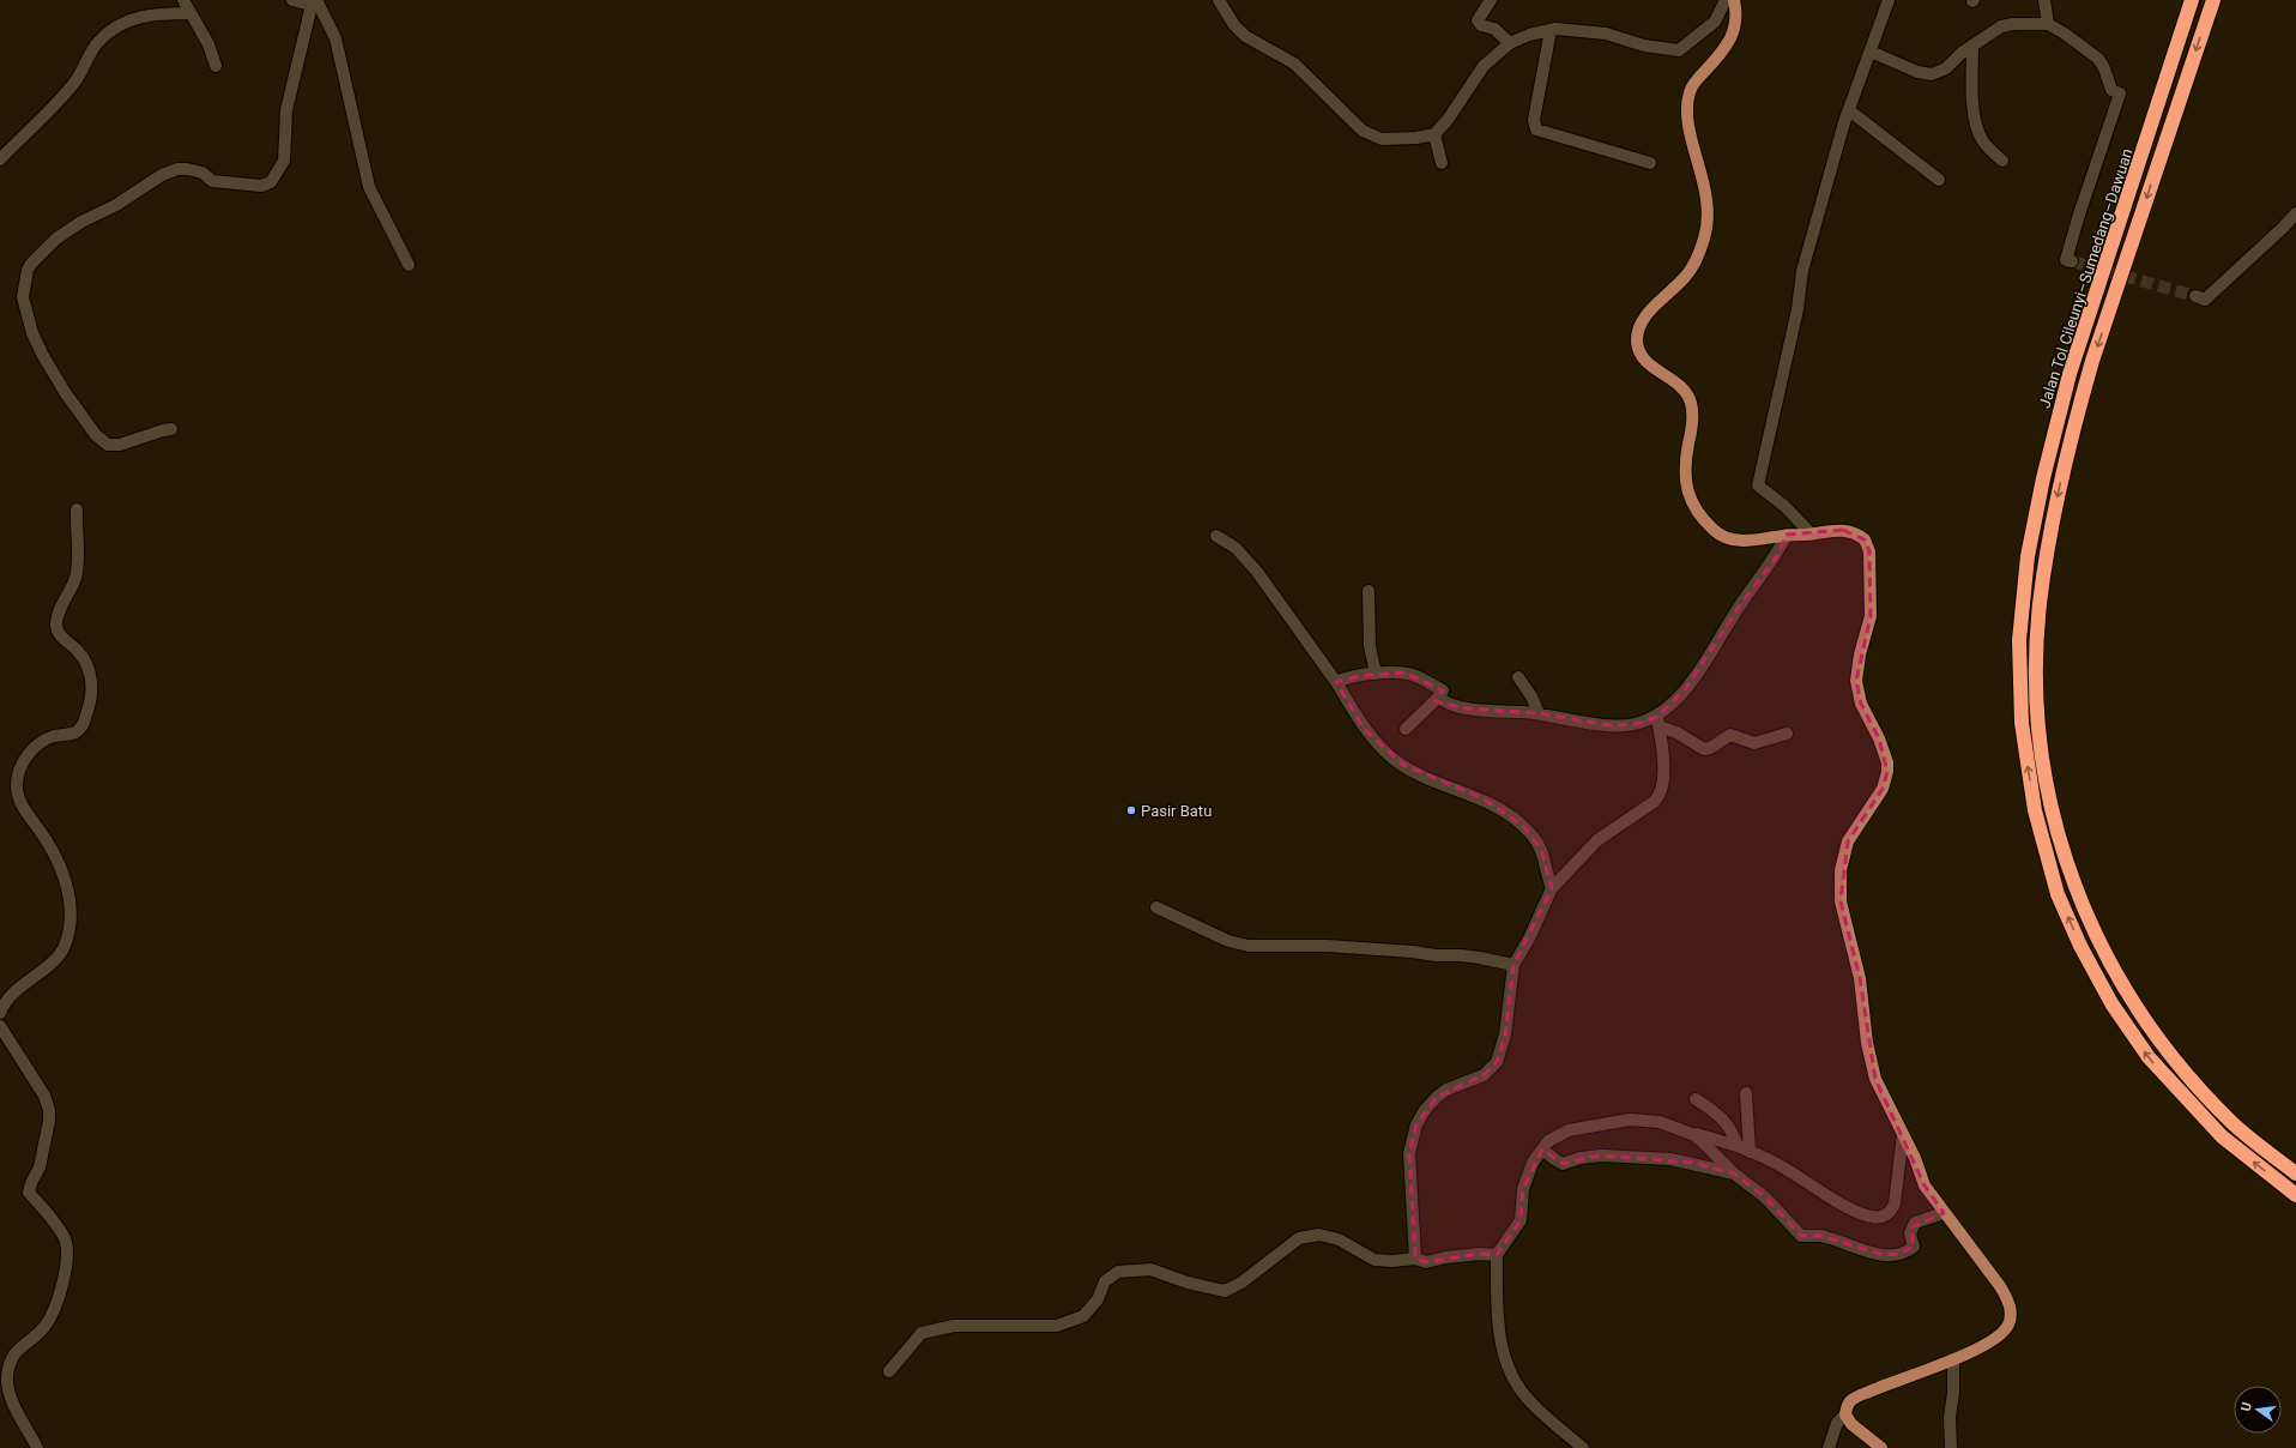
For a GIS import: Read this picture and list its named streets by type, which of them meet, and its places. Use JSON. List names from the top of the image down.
{
  "streets": {
    "highway": ["Jalan Tol Cileunyi–Sumedang–Dawuan"]
  },
  "places": ["Pasir Batu"],
  "north": "left"
}
